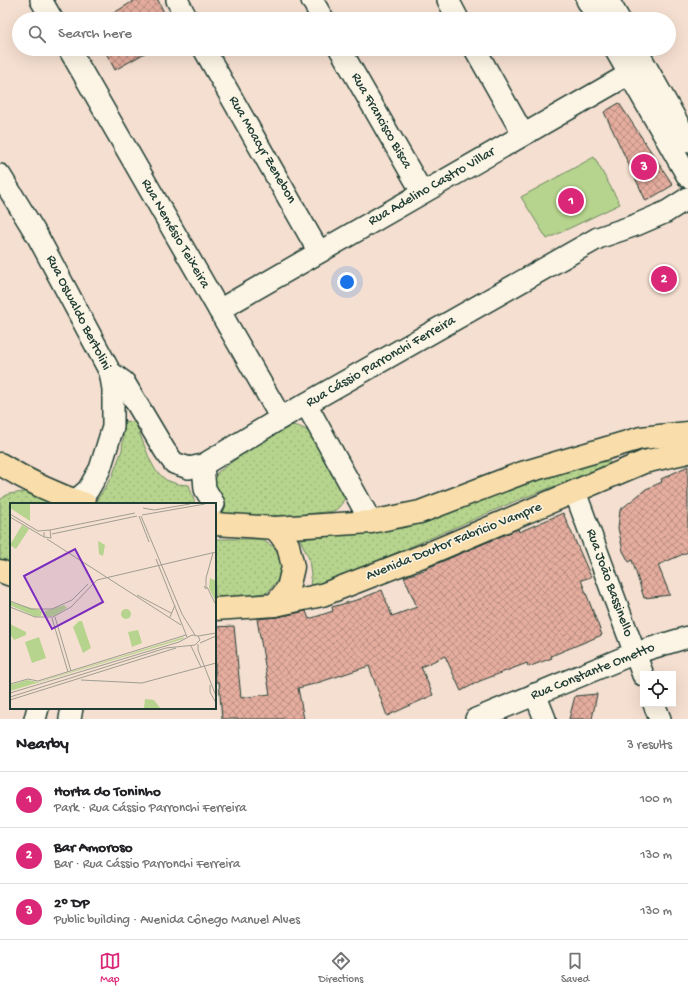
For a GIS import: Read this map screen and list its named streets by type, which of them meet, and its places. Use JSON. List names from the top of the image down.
{
  "streets": {
    "main road": ["Avenida Doutor Fabricio Vampre"],
    "street": [
      "Rua Francisco Bisca",
      "Rua Moacyr Zenebon",
      "Rua Adelino Castro Villar",
      "Rua Nemésio Teixeira",
      "Rua Oswaldo Bertolini",
      "Rua Cássio Parronchi Ferreira",
      "Rua João Bassinello",
      "Rua Constante Ometto"
    ]
  },
  "crossings": [
    ["Rua Francisco Bisca", "Rua Adelino Castro Villar"],
    ["Rua Moacyr Zenebon", "Rua Adelino Castro Villar"],
    ["Rua Adelino Castro Villar", "Rua Nemésio Teixeira"],
    ["Rua Nemésio Teixeira", "Rua Cássio Parronchi Ferreira"],
    ["Rua Oswaldo Bertolini", "Rua Cássio Parronchi Ferreira"],
    ["Avenida Doutor Fabricio Vampre", "Rua João Bassinello"],
    ["Rua João Bassinello", "Rua Constante Ometto"]
  ],
  "page": {
    "search": "Search here",
    "pins": ["3", "1", "2"],
    "heading": ["Nearby", "3 results"],
    "list": [
      {
        "mark": "1",
        "name": "Horta do Toninho",
        "note": "Park · Rua Cássio Parronchi Ferreira",
        "value": "100 m"
      },
      {
        "mark": "2",
        "name": "Bar Amoroso",
        "note": "Bar · Rua Cássio Parronchi Ferreira",
        "value": "130 m"
      },
      {
        "mark": "3",
        "name": "2º DP",
        "note": "Public building · Avenida Cônego Manuel Alves",
        "value": "130 m"
      }
    ],
    "nav": ["Map", "Directions", "Saved"]
  }
}
